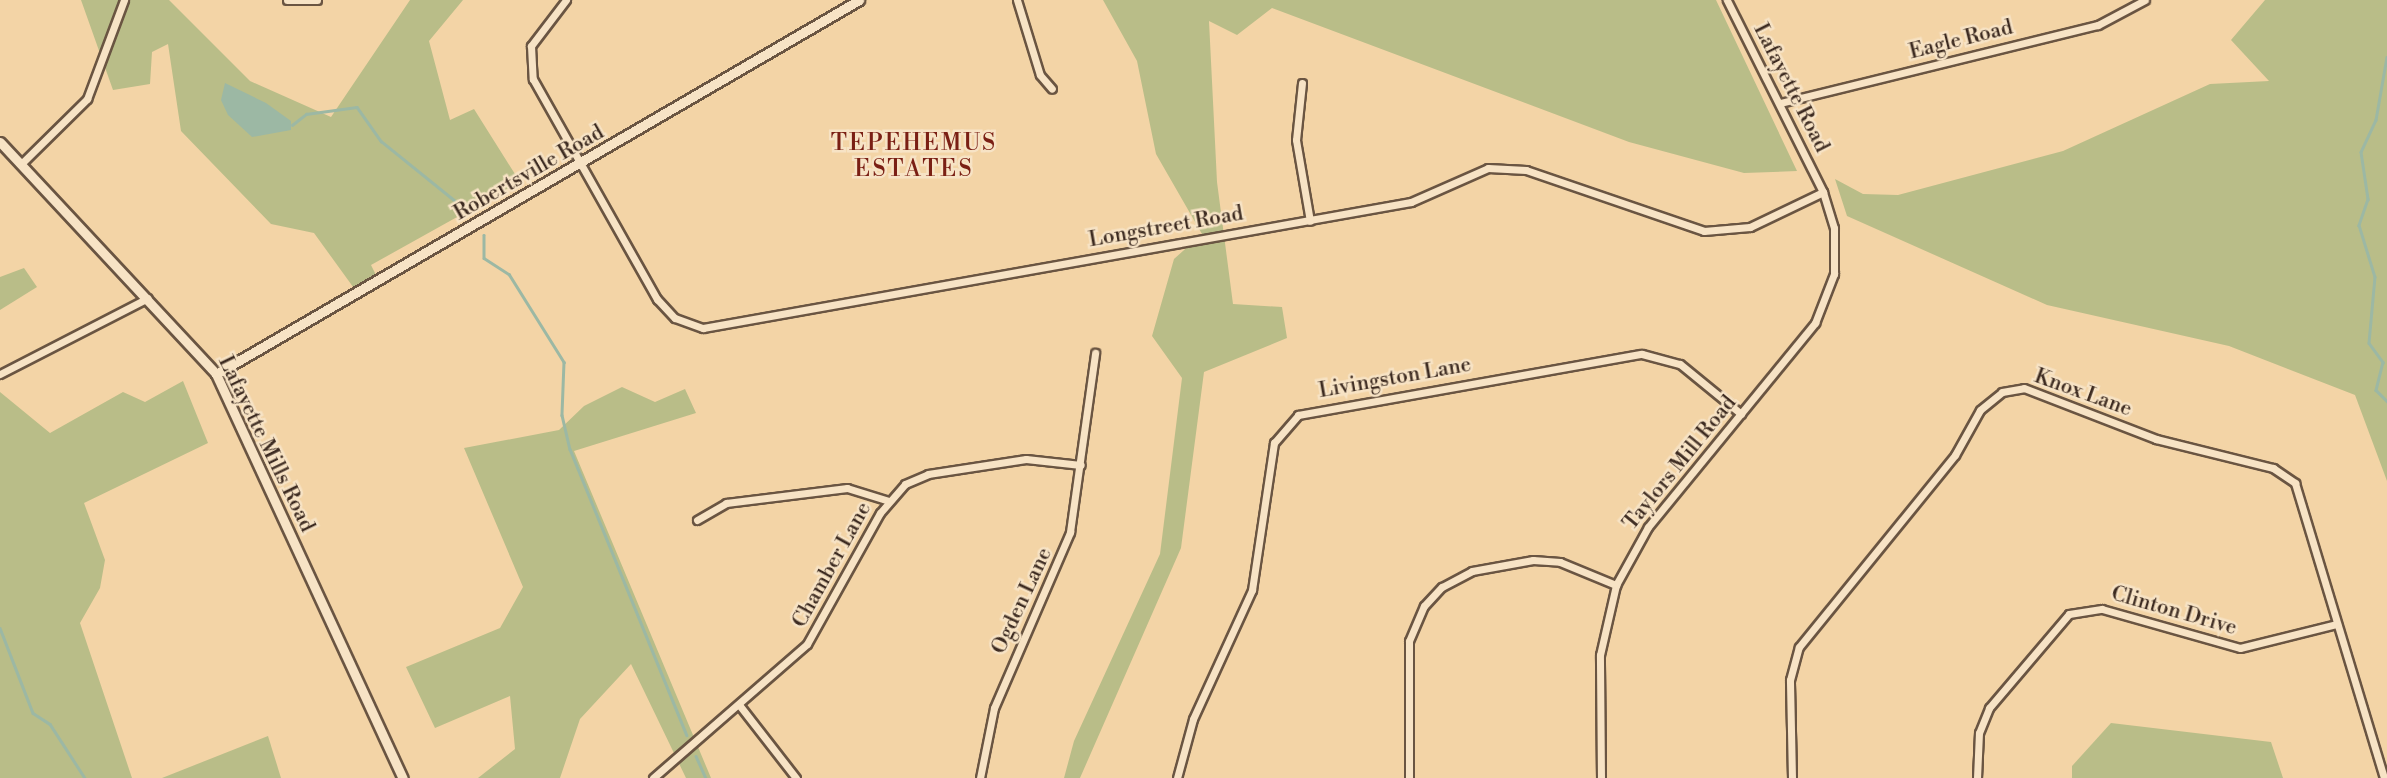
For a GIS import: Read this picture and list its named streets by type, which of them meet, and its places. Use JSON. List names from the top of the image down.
{
  "streets": {
    "street": [
      "Eagle Road",
      "Lafayette Road",
      "Robertsville Road",
      "Longstreet Road",
      "Livingston Lane",
      "Knox Lane",
      "Lafayette Mills Road",
      "Taylors Mill Road",
      "Chamber Lane",
      "Ogden Lane",
      "Clinton Drive"
    ]
  },
  "crossings": [
    ["Eagle Road", "Lafayette Road"],
    ["Lafayette Road", "Longstreet Road"],
    ["Lafayette Road", "Taylors Mill Road"],
    ["Robertsville Road", "Longstreet Road"],
    ["Robertsville Road", "Lafayette Mills Road"],
    ["Longstreet Road", "Taylors Mill Road"],
    ["Livingston Lane", "Taylors Mill Road"],
    ["Knox Lane", "Clinton Drive"],
    ["Chamber Lane", "Ogden Lane"]
  ],
  "districts": ["TEPEHEMUS ESTATES"]
}
